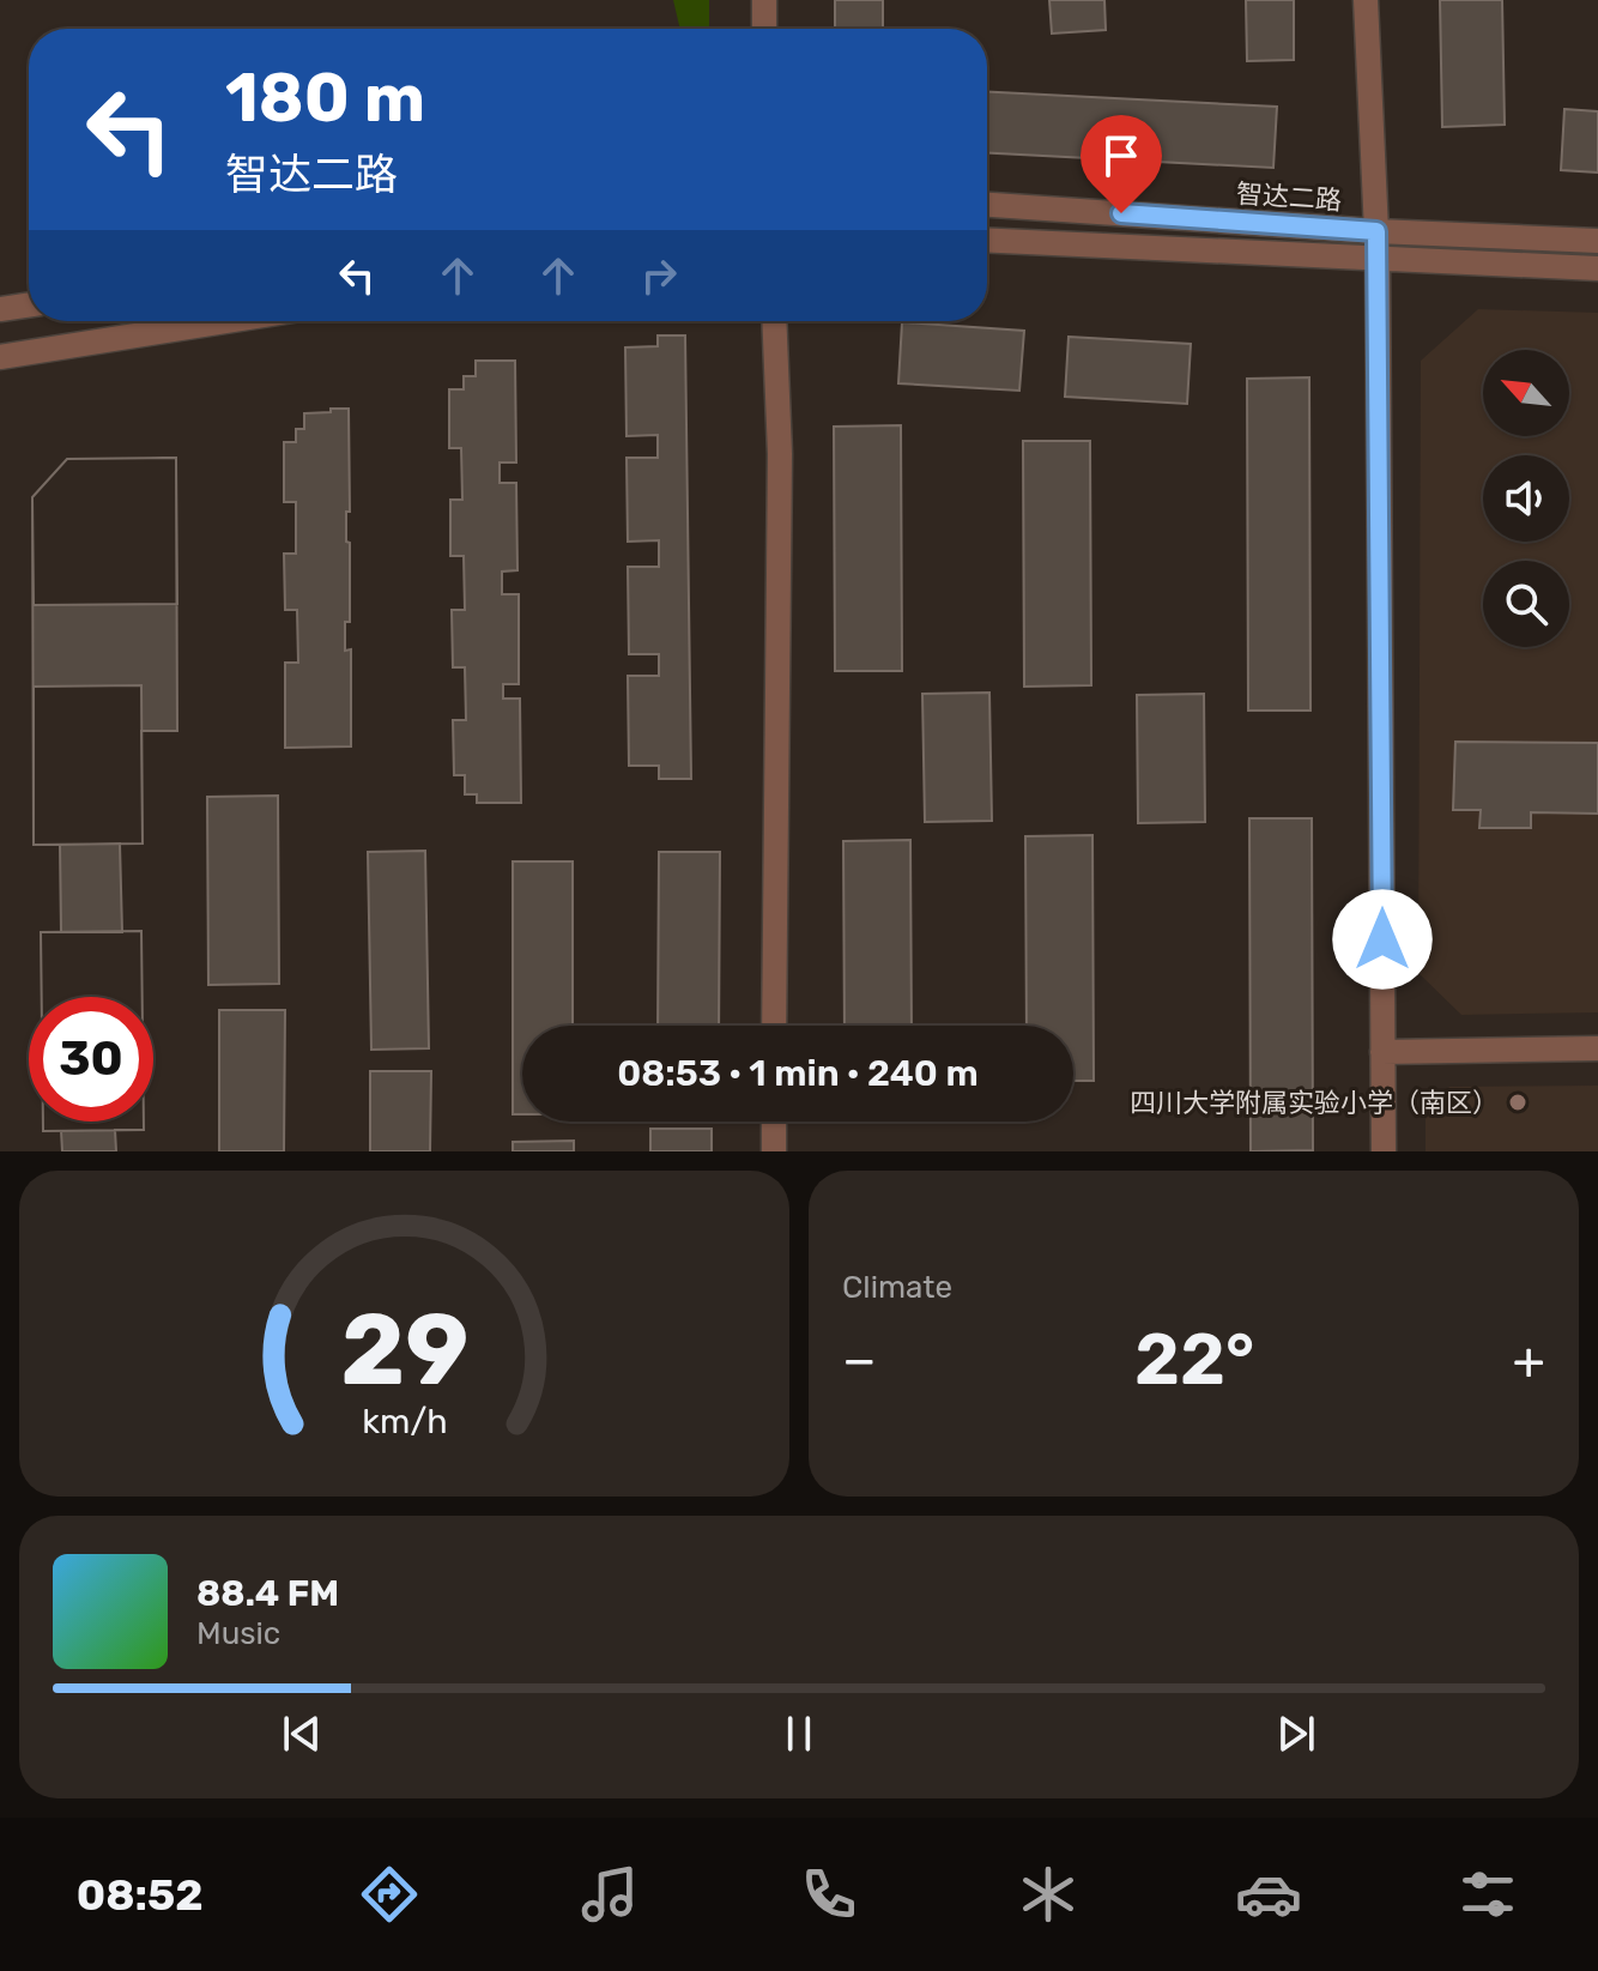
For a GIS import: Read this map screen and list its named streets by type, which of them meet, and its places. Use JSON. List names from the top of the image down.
{
  "streets": {
    "street": ["智达二路"]
  },
  "places": ["四川大学附属实验小学（南区）"],
  "north": "top left",
  "page": {
    "turn": ["180 m", "智达二路"],
    "limit": "30",
    "trip": "08:53 · 1 min · 240 m",
    "tile": "Climate",
    "heat": ["−", "22°", "+"],
    "song": ["88.4 FM", "Music"],
    "tabs": "08:52",
    "gauge": ["29", "km/h"]
  }
}
